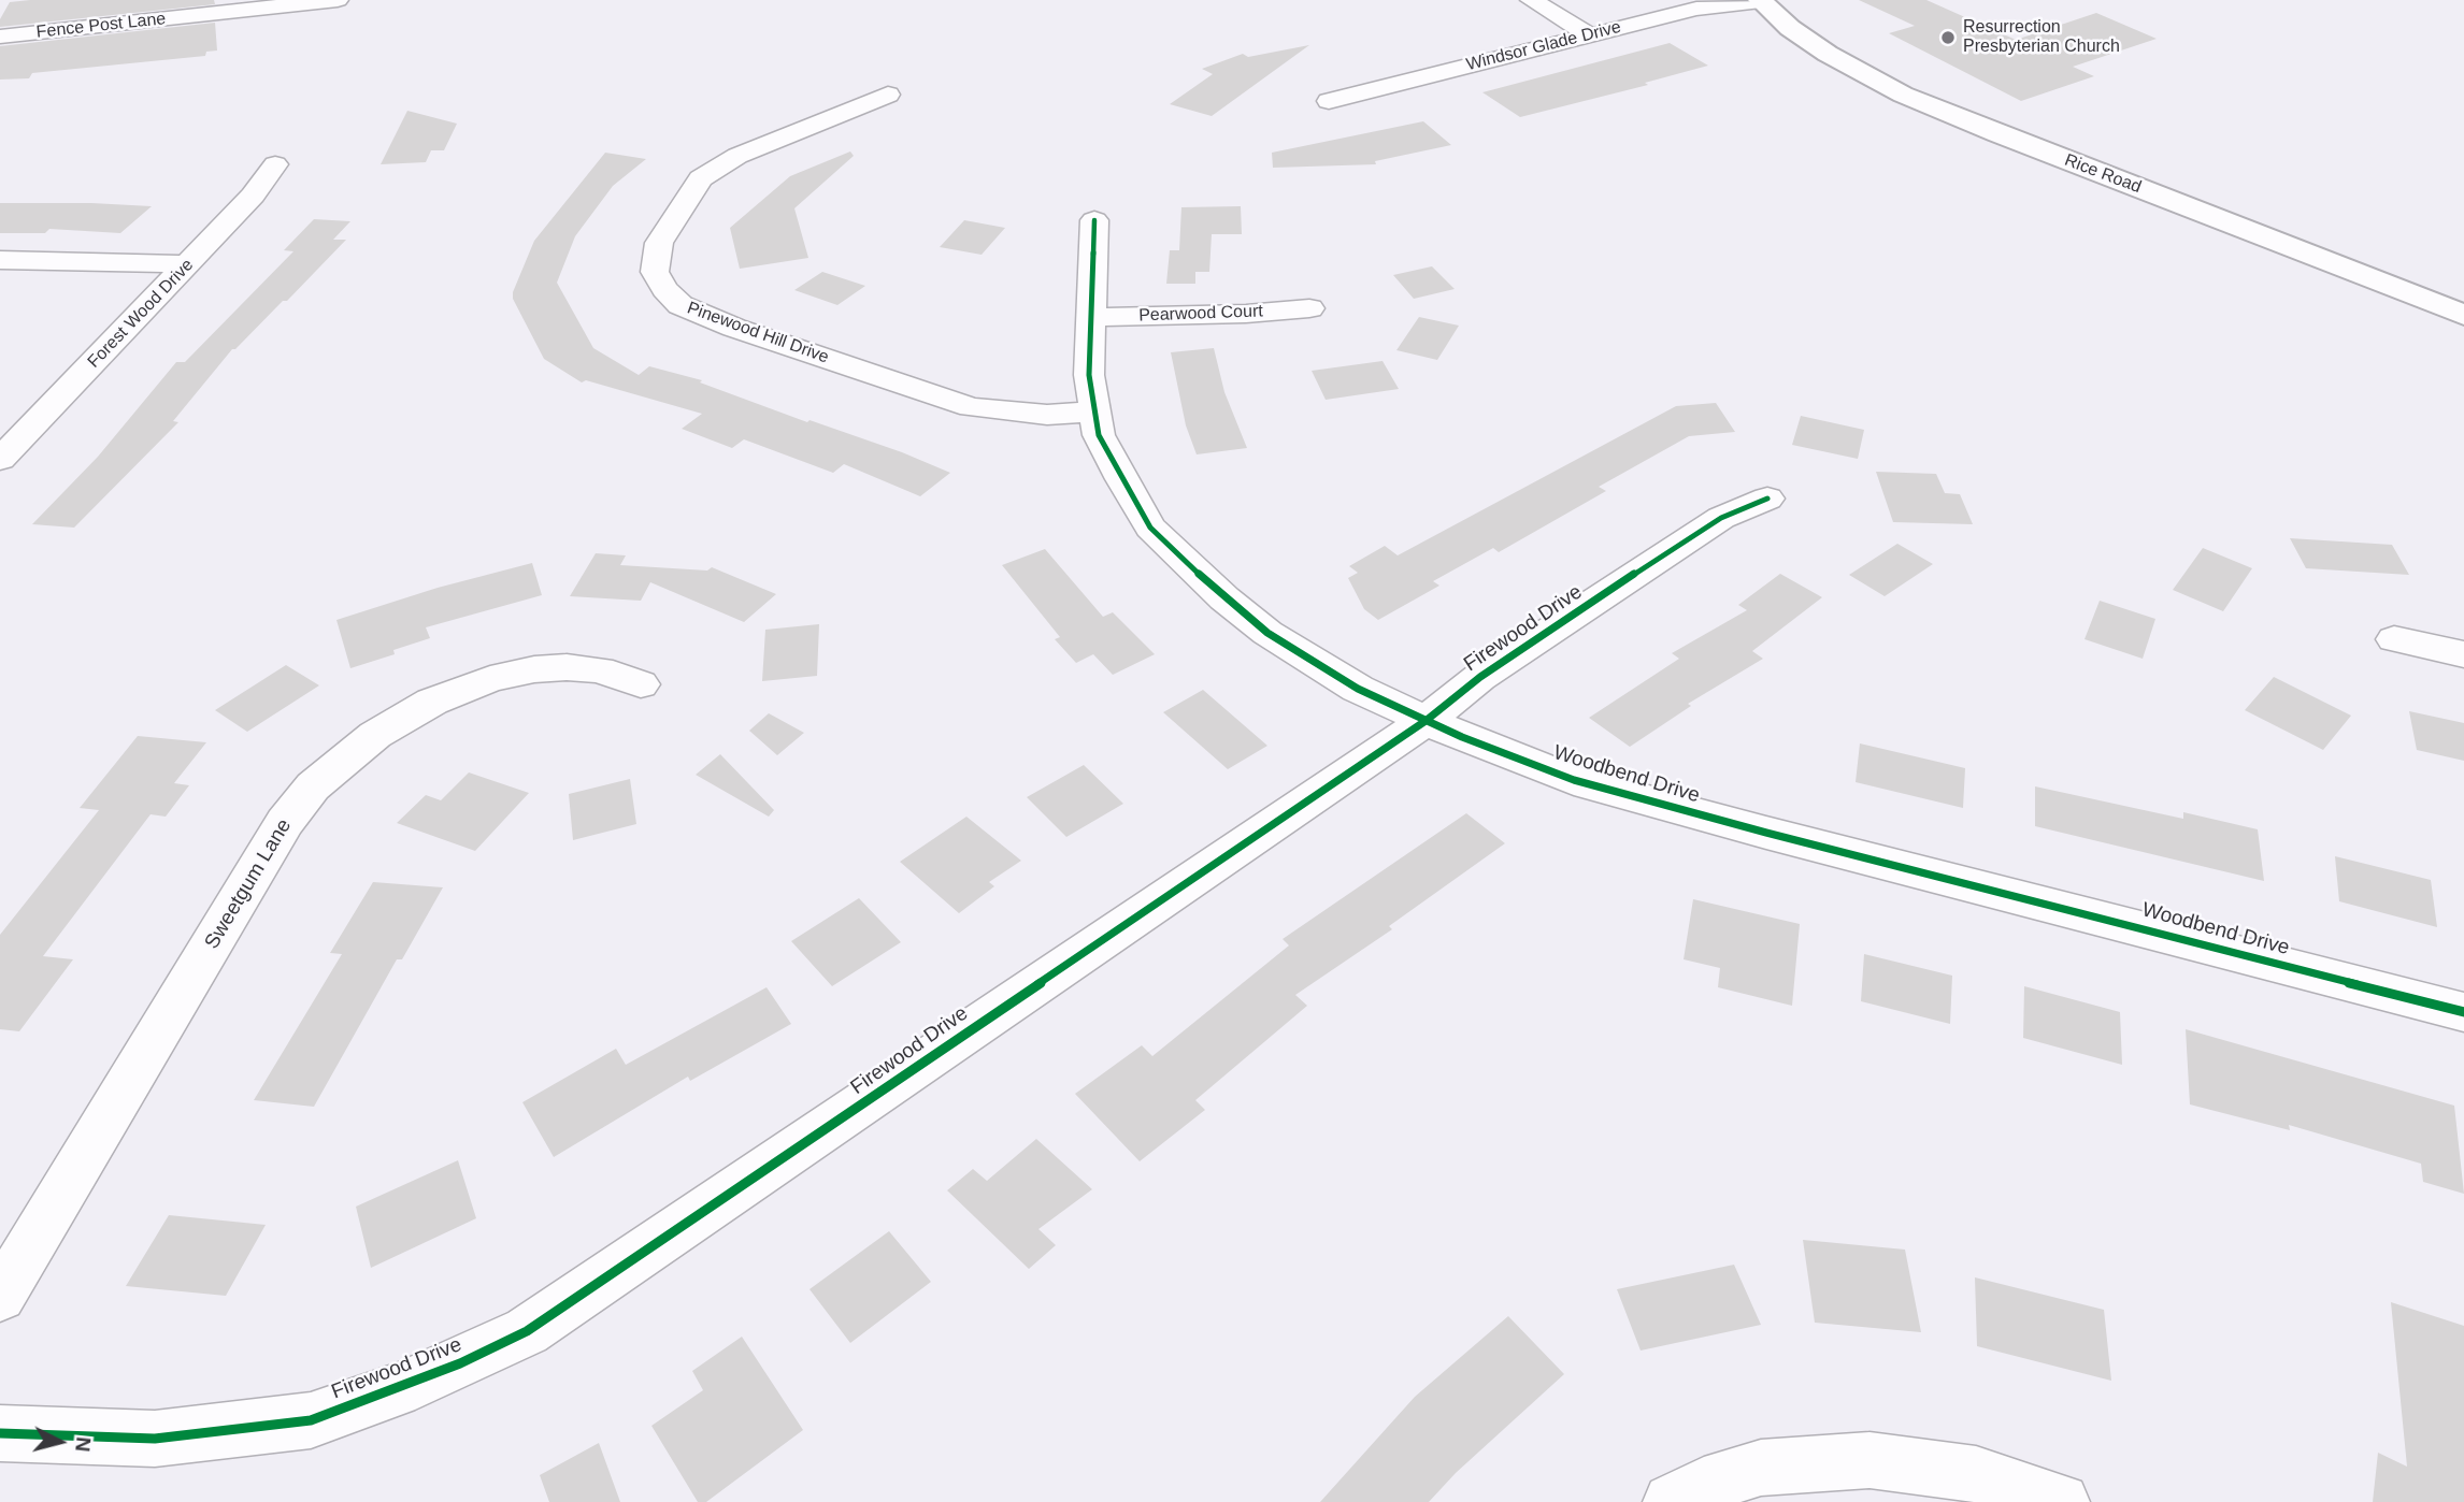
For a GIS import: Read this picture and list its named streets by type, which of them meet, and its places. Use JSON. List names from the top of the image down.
{
  "streets": {
    "street": [
      "Fence Post Lane",
      "Windsor Glade Drive",
      "Rice Road",
      "Forest Wood Drive",
      "Pearwood Court",
      "Pinewood Hill Drive",
      "Firewood Drive",
      "Woodbend Drive",
      "Sweetgum Lane"
    ]
  },
  "crossings": [
    ["Windsor Glade Drive", "Rice Road"],
    ["Pearwood Court", "Woodbend Drive"],
    ["Pinewood Hill Drive", "Woodbend Drive"],
    ["Firewood Drive", "Woodbend Drive"]
  ],
  "places": ["Resurrection Presbyterian Church"],
  "north": "right"
}
